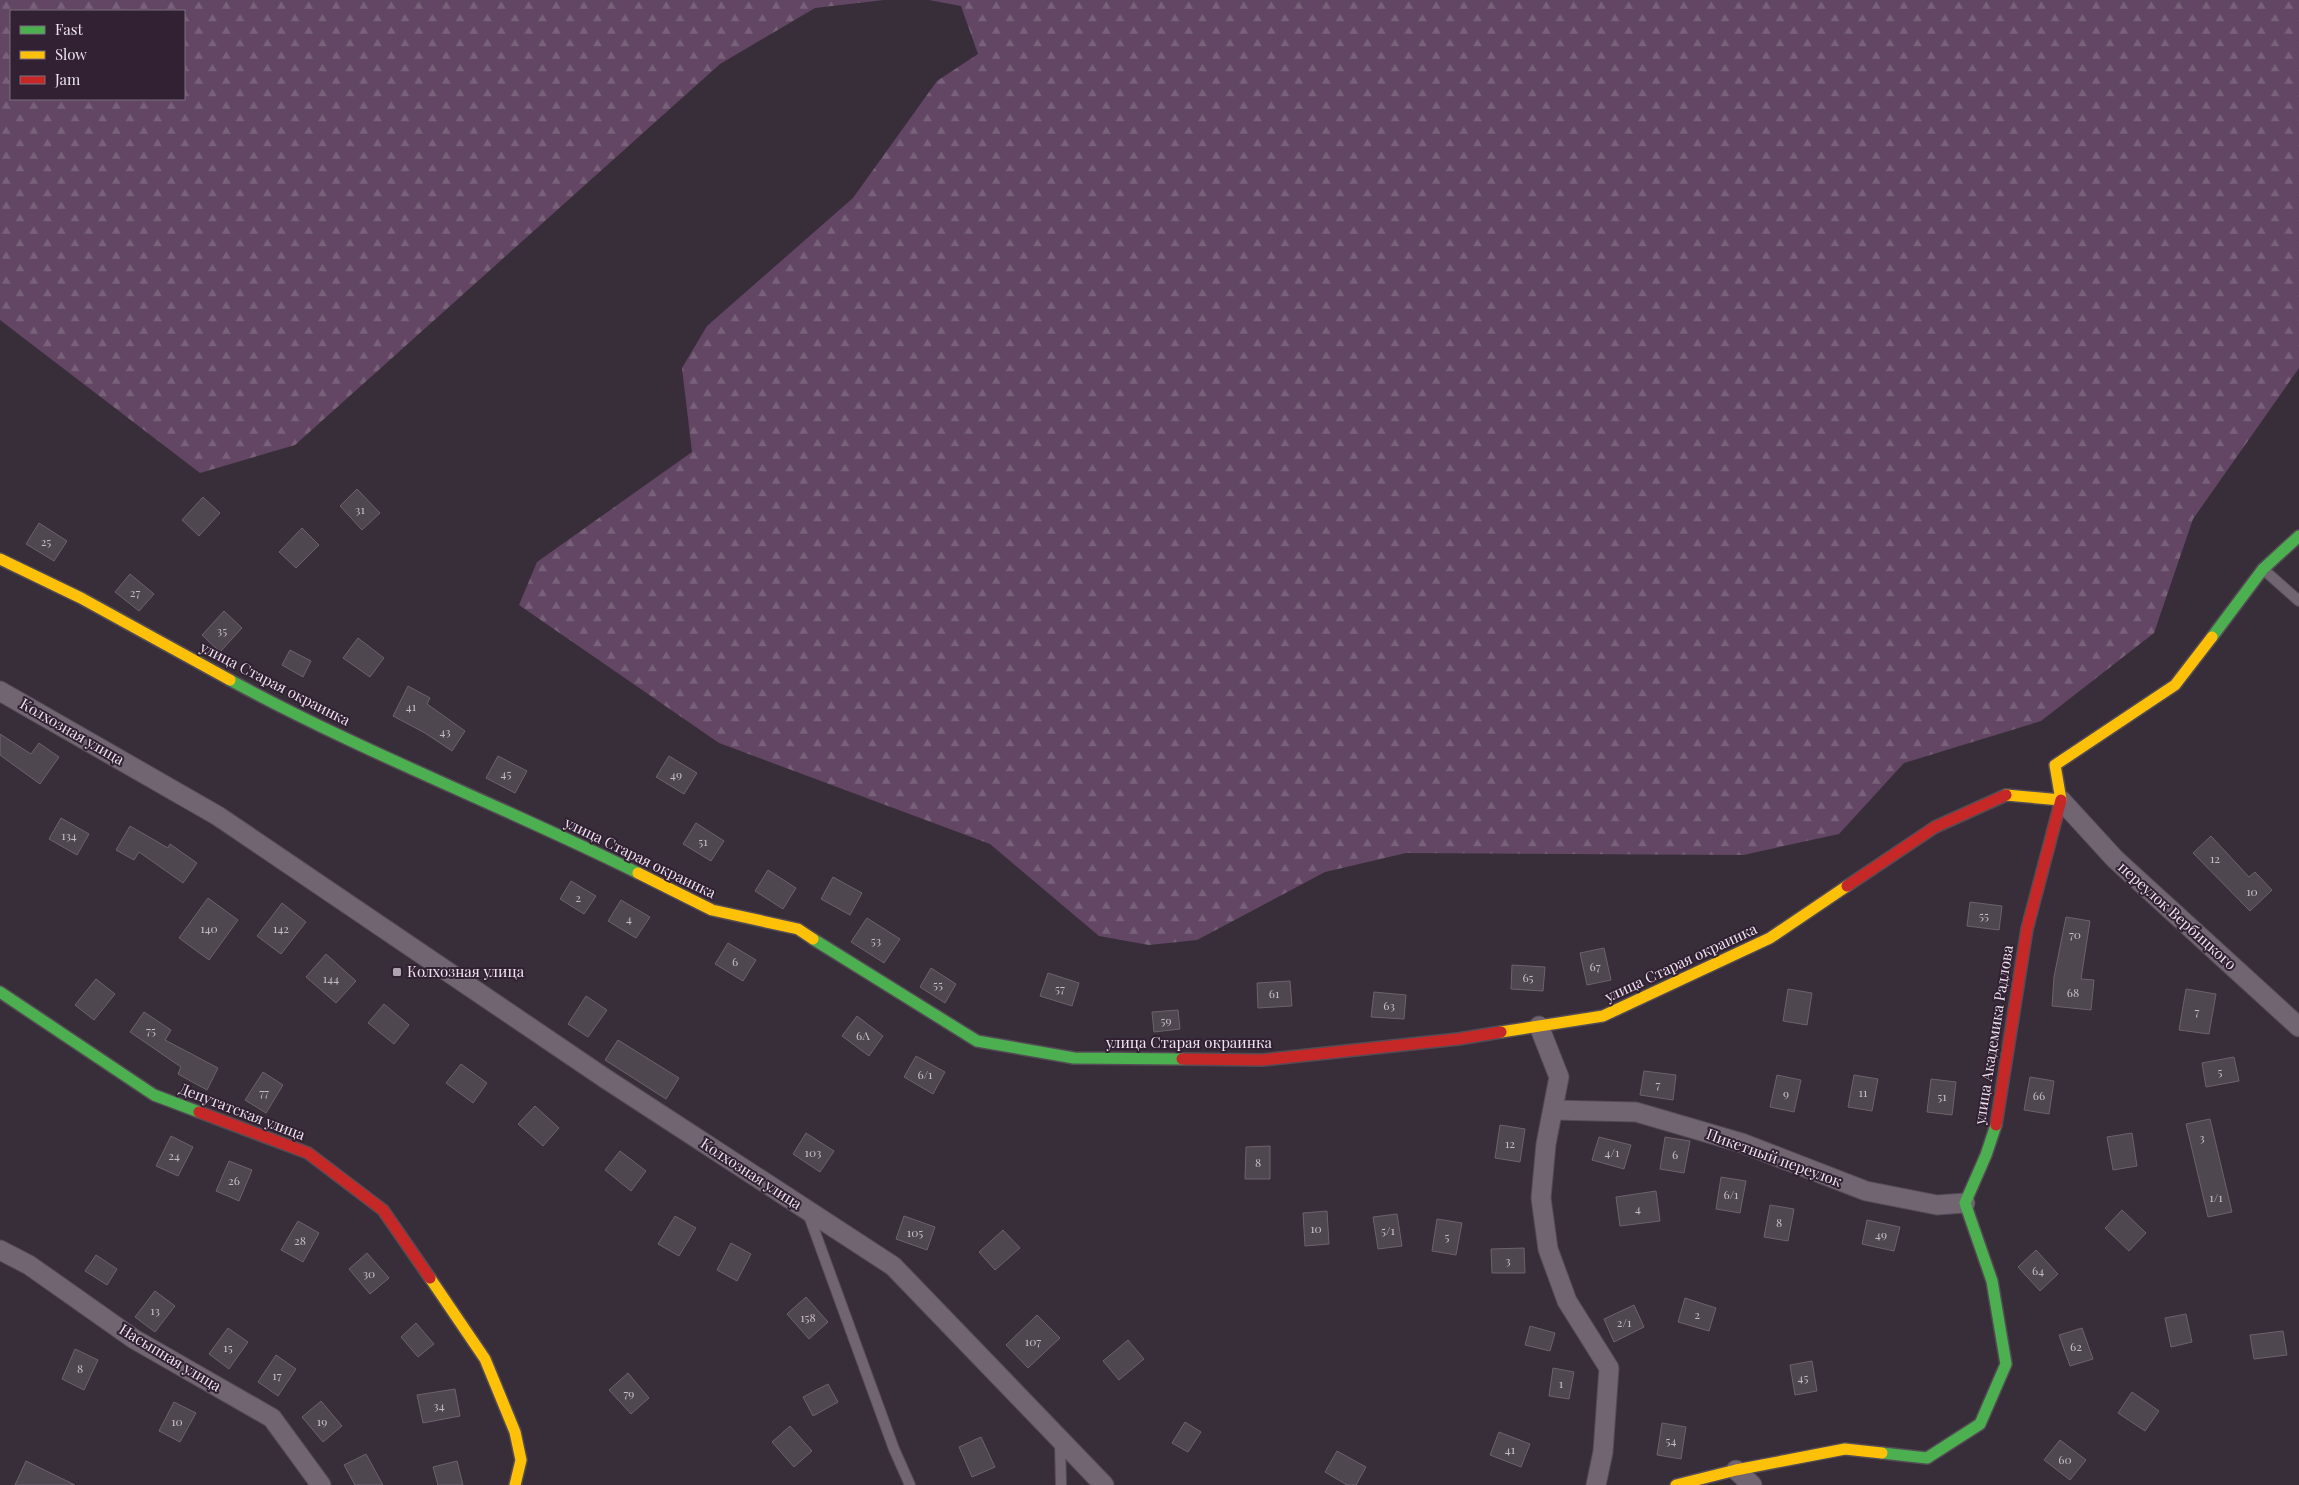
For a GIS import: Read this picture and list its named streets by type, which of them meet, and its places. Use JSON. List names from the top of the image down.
{
  "streets": {
    "street": [
      "улица Старая окраинка",
      "Колхозная улица",
      "переулок Вербицкого",
      "улица Академика Радлова",
      "Депутатская улица",
      "Пикетный переулок",
      "Насыпная улица"
    ]
  },
  "crossings": [
    ["улица Старая окраинка", "переулок Вербицкого"],
    ["улица Старая окраинка", "улица Академика Радлова"],
    ["переулок Вербицкого", "улица Академика Радлова"],
    ["улица Академика Радлова", "Пикетный переулок"]
  ],
  "places": {
    "transit": ["Колхозная улица"]
  },
  "house_numbers": [
    "31",
    "25",
    "27",
    "35",
    "41",
    "43",
    "45",
    "49",
    "134",
    "51",
    "12",
    "10",
    "2",
    "55",
    "4",
    "140",
    "142",
    "70",
    "53",
    "6",
    "67",
    "65",
    "144",
    "55",
    "57",
    "68",
    "61",
    "63",
    "7",
    "59",
    "75",
    "6А",
    "5",
    "6/1",
    "7",
    "77",
    "11",
    "9",
    "66",
    "51",
    "3",
    "12",
    "103",
    "4/1",
    "6",
    "24",
    "8",
    "26",
    "6/1",
    "1/1",
    "4",
    "8",
    "10",
    "5/1",
    "105",
    "49",
    "5",
    "28",
    "3",
    "64",
    "30",
    "13",
    "2",
    "158",
    "2/1",
    "107",
    "62",
    "15",
    "8",
    "17",
    "45",
    "1",
    "79",
    "34",
    "10",
    "19",
    "54",
    "41",
    "60"
  ],
  "legend": ["Fast", "Slow", "Jam"]
}
